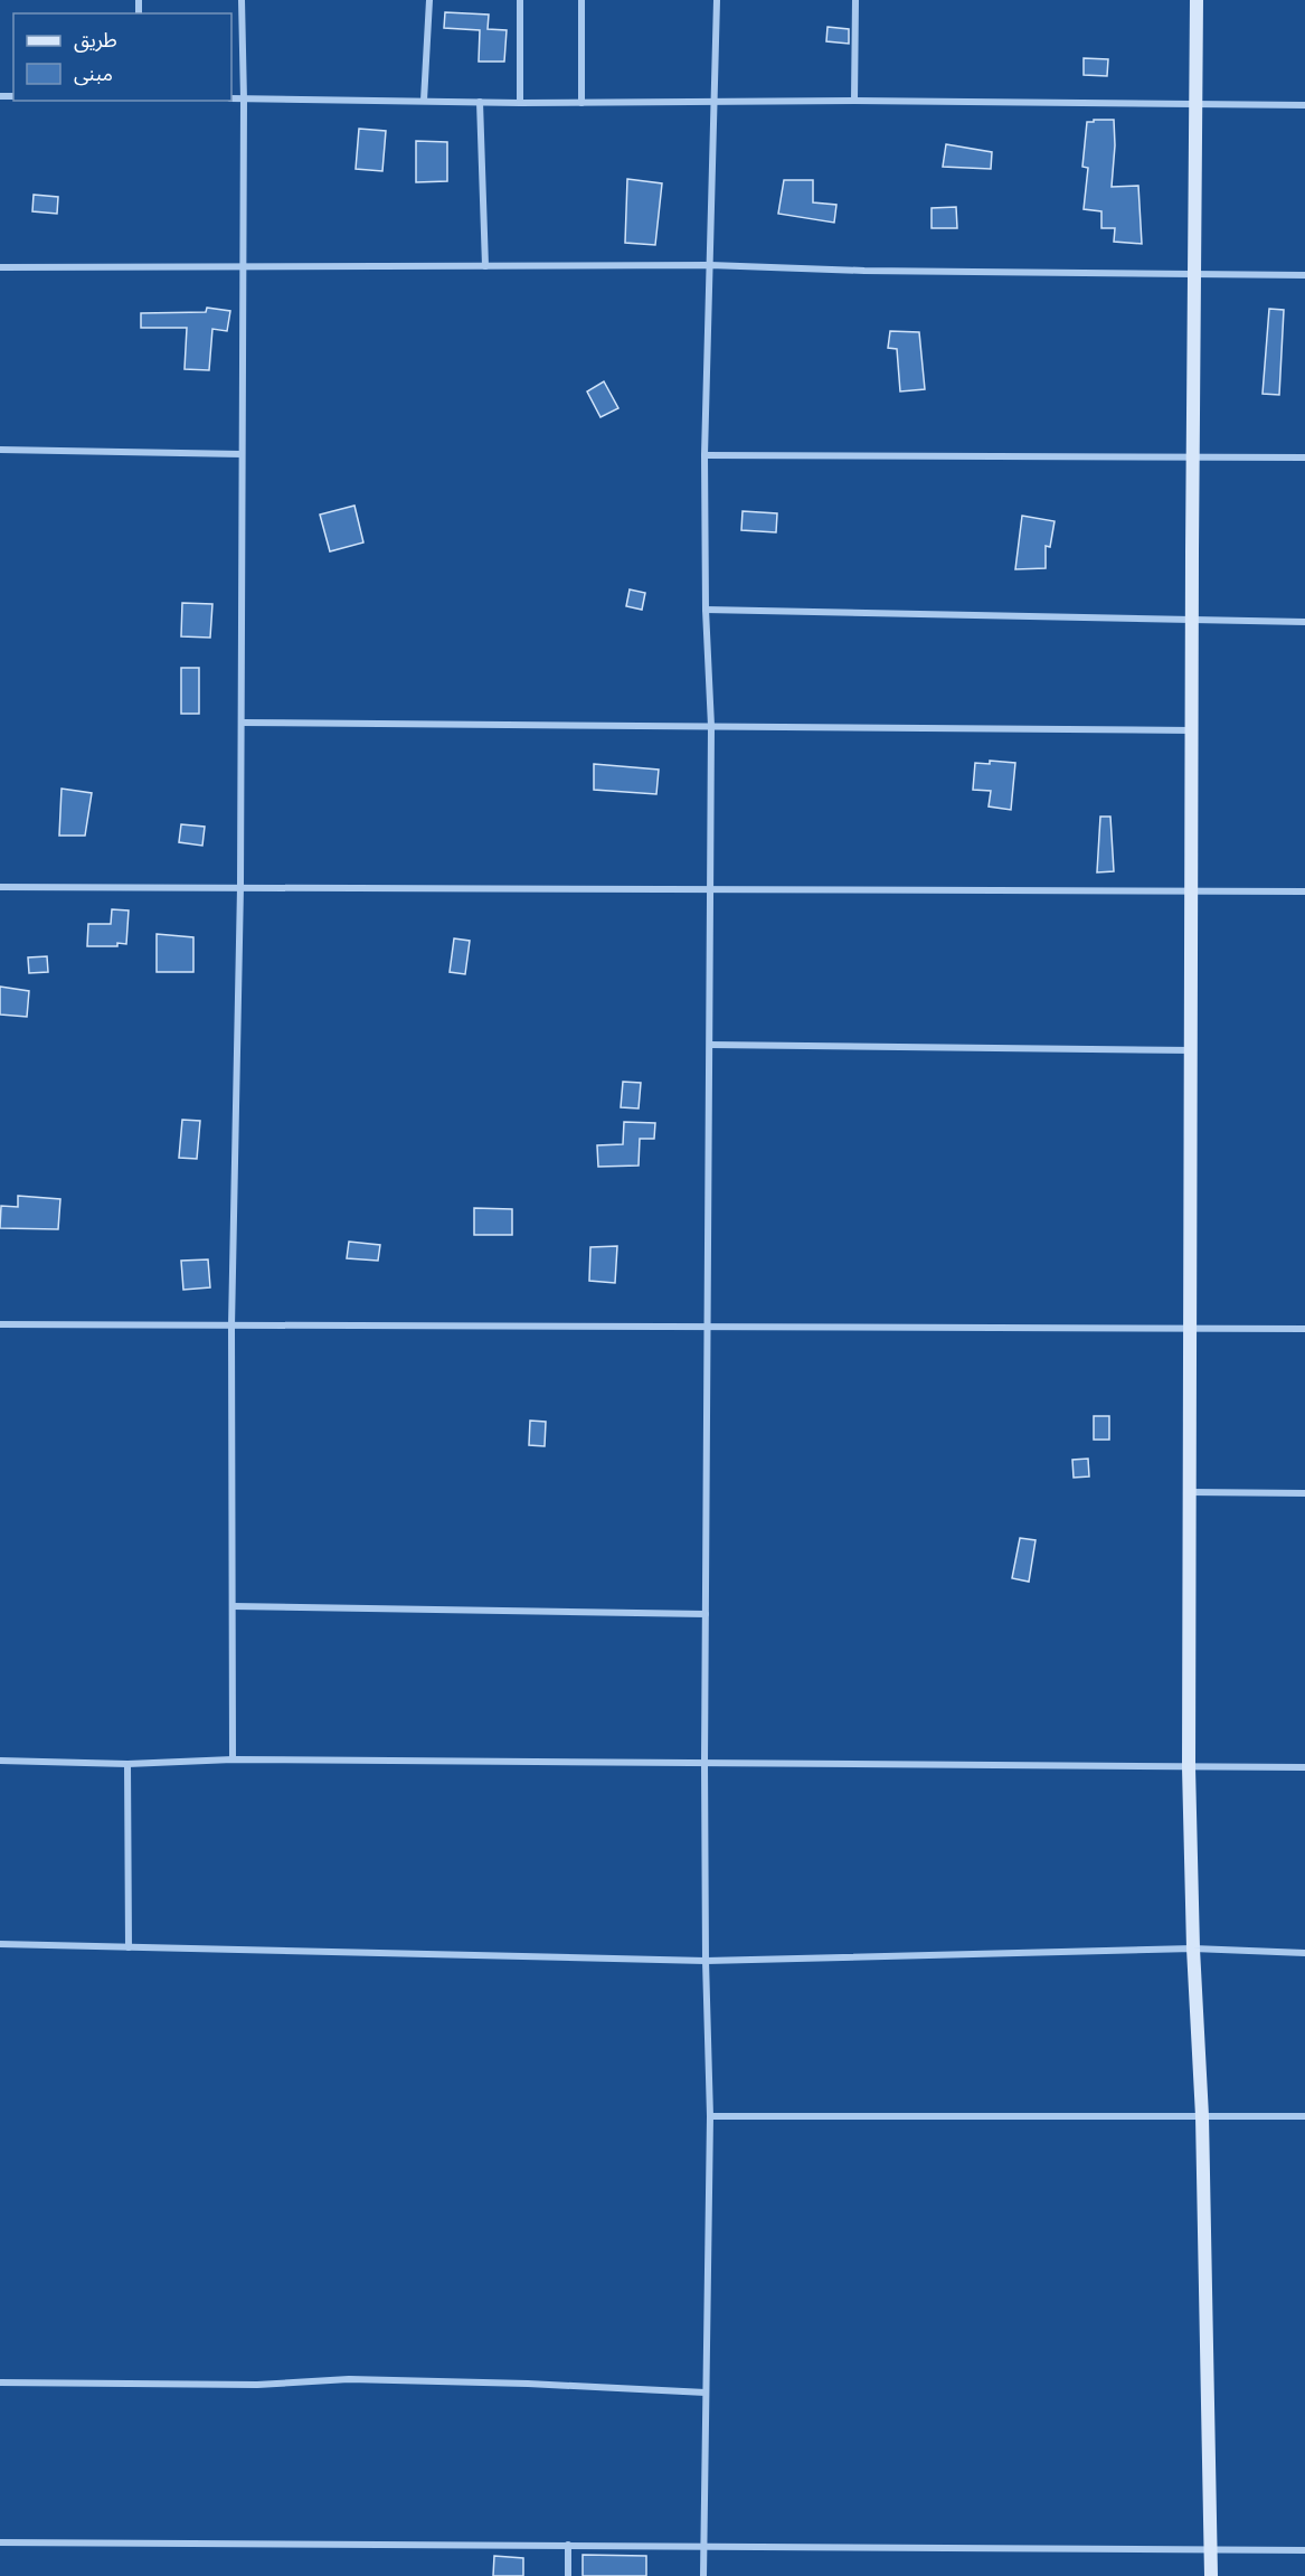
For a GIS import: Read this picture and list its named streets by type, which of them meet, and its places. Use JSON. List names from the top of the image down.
{
  "legend": ["طريق", "مبنى"]
}
